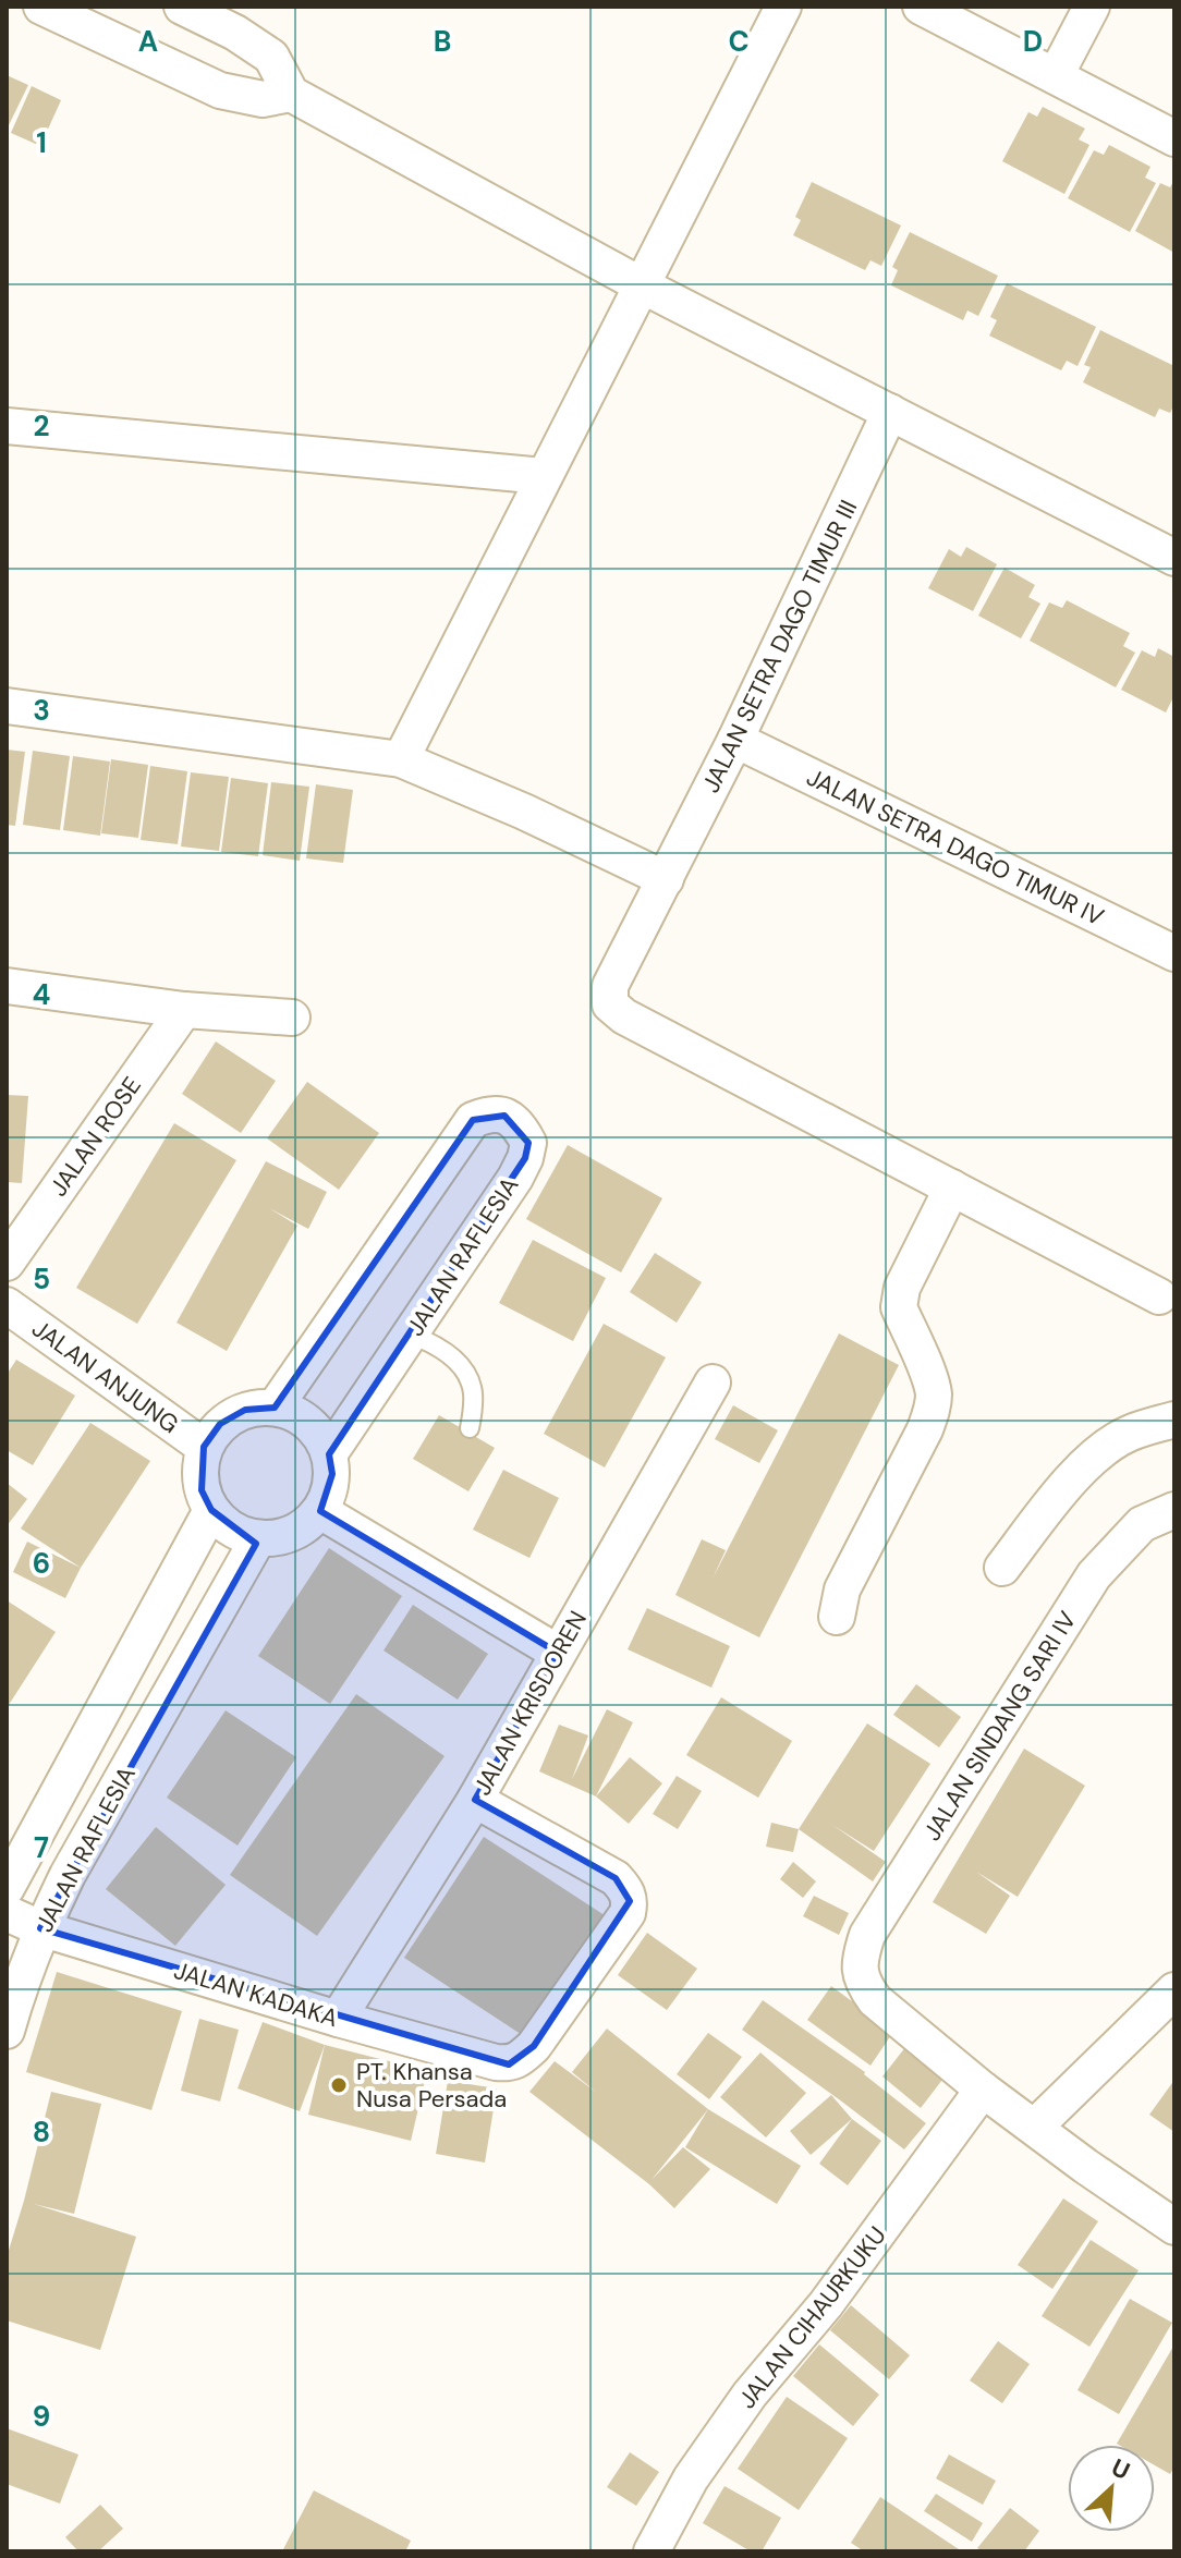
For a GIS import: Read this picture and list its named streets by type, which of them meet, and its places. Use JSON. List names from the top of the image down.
{
  "streets": {
    "street": [
      "JALAN SETRA DAGO TIMUR III",
      "JALAN SETRA DAGO TIMUR IV",
      "JALAN ROSE",
      "JALAN RAFLESIA",
      "JALAN ANJUNG",
      "JALAN KRISDOREN",
      "JALAN SINDANG SARI IV",
      "JALAN KADAKA",
      "JALAN CIHAURKUKU"
    ]
  },
  "crossings": [
    ["JALAN SETRA DAGO TIMUR III", "JALAN SETRA DAGO TIMUR IV"],
    ["JALAN RAFLESIA", "JALAN ANJUNG"],
    ["JALAN RAFLESIA", "JALAN KADAKA"],
    ["JALAN KRISDOREN", "JALAN KADAKA"],
    ["JALAN SINDANG SARI IV", "JALAN CIHAURKUKU"]
  ],
  "places": ["PT. Khansa Nusa Persada"],
  "north": "top right",
  "grid": {
    "columns": [
      "A",
      "B",
      "C",
      "D"
    ],
    "rows": [
      "1",
      "2",
      "3",
      "4",
      "5",
      "6",
      "7",
      "8",
      "9"
    ]
  }
}
